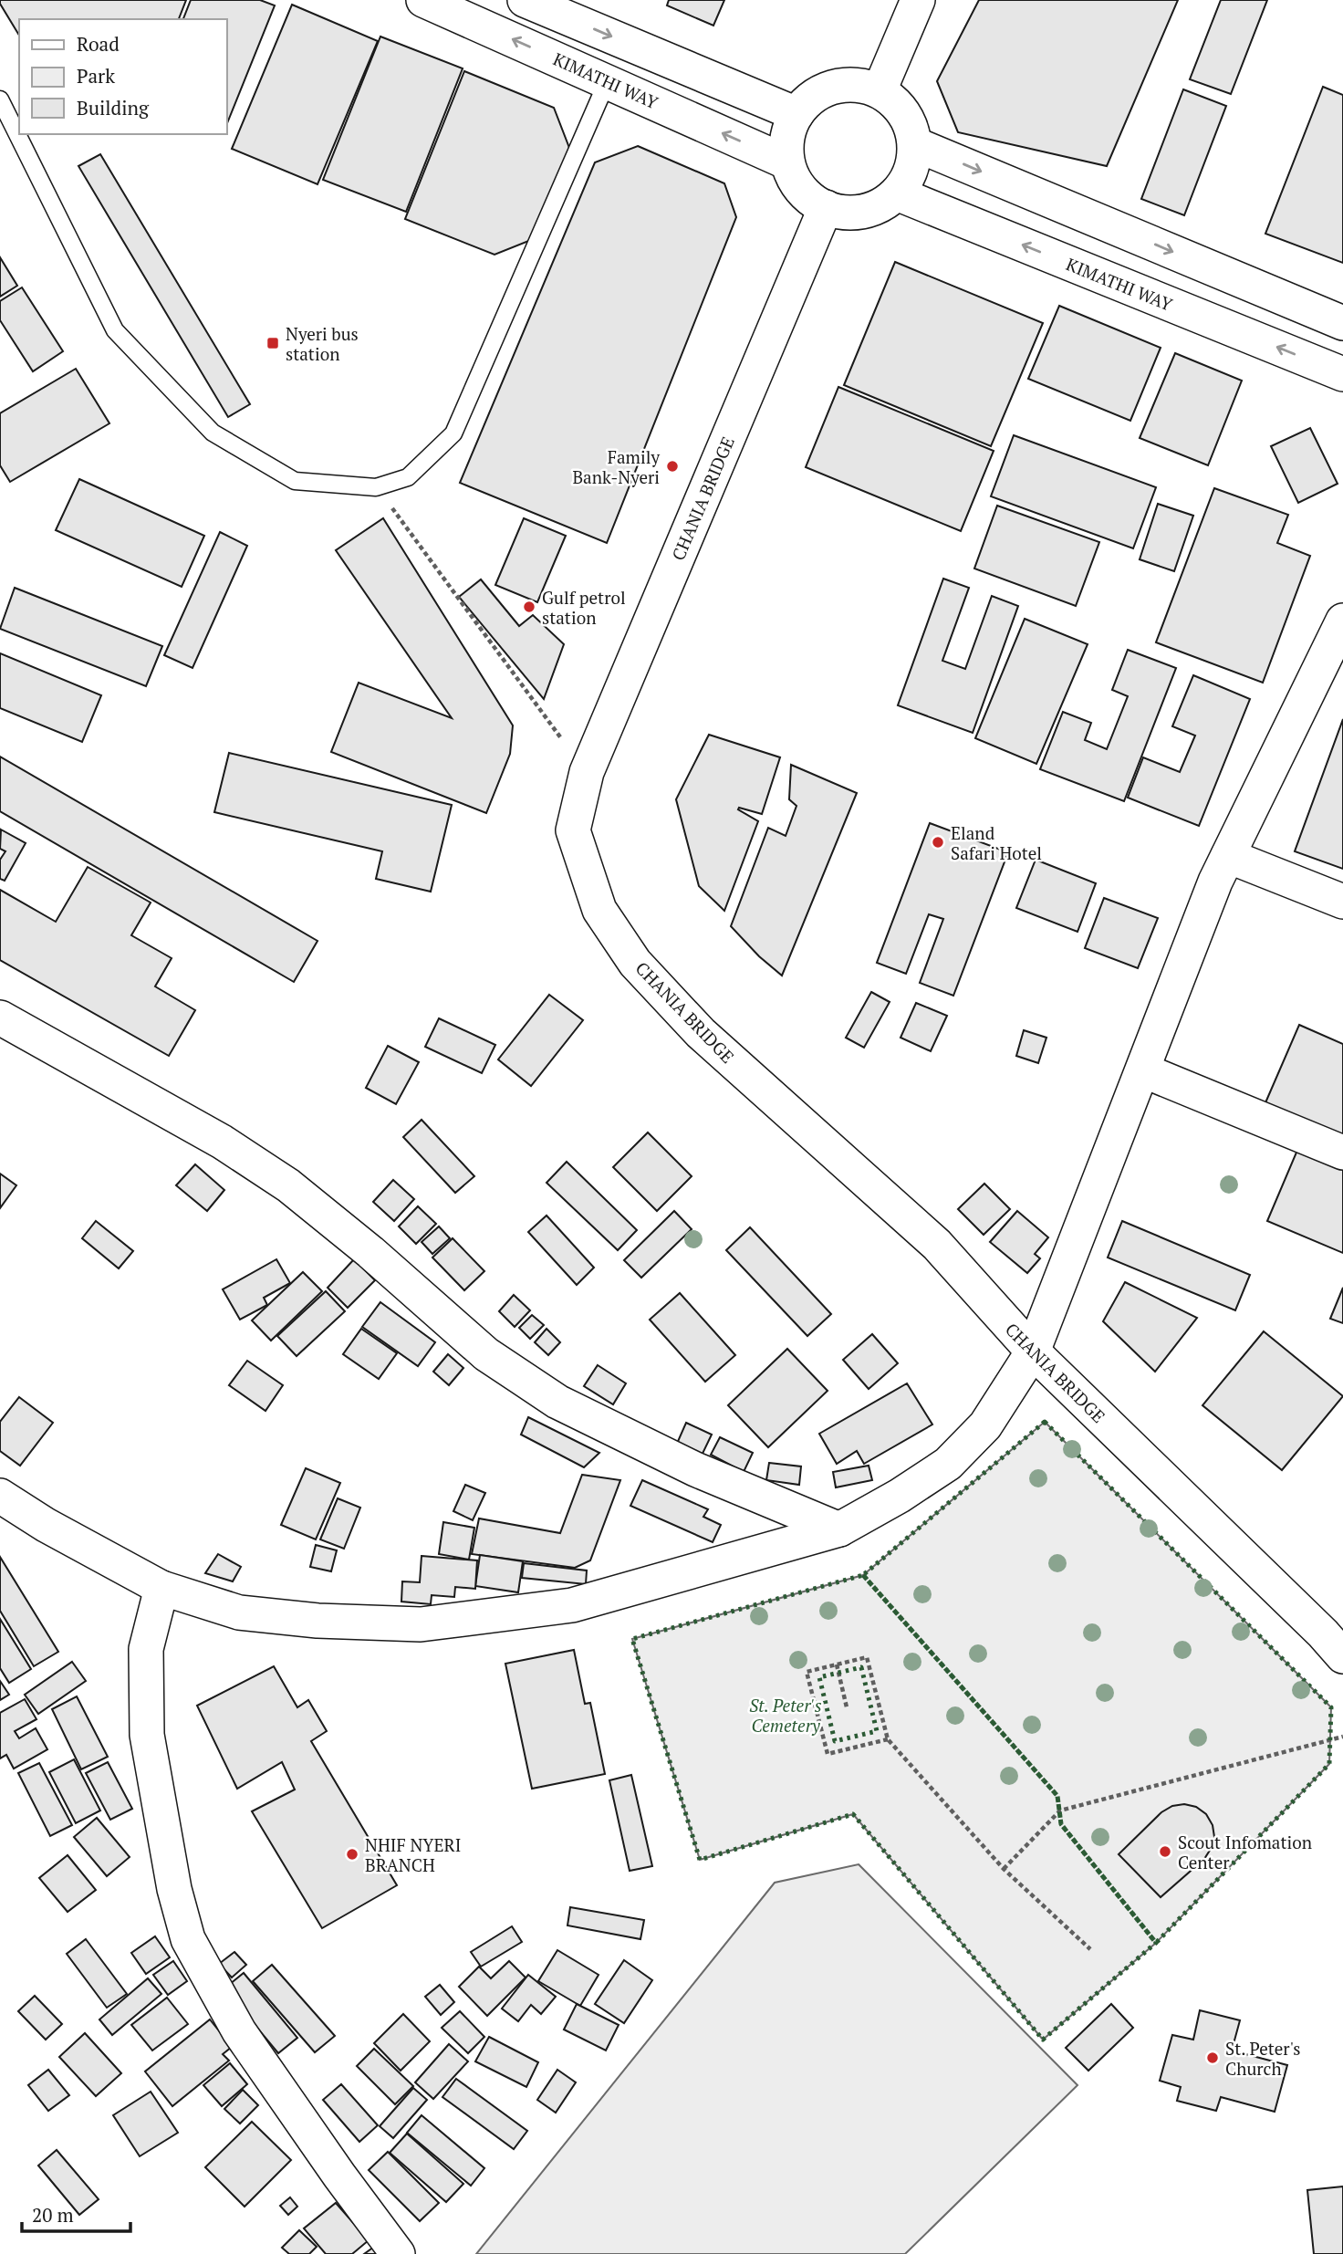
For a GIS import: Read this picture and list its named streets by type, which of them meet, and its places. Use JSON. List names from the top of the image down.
{
  "streets": {
    "street": ["KIMATHI WAY", "CHANIA BRIDGE"]
  },
  "crossings": [
    ["KIMATHI WAY", "CHANIA BRIDGE"]
  ],
  "parks": ["St. Peter's Cemetery"],
  "places": {
    "transit": ["Nyeri bus station"],
    "other": [
      "Family Bank-Nyeri",
      "Gulf petrol station",
      "Eland Safari Hotel",
      "Scout Infomation Center",
      "NHIF NYERI BRANCH",
      "St. Peter's Church"
    ]
  },
  "legend": ["Road", "Park", "Building"],
  "scale_bar": "20 m"
}
